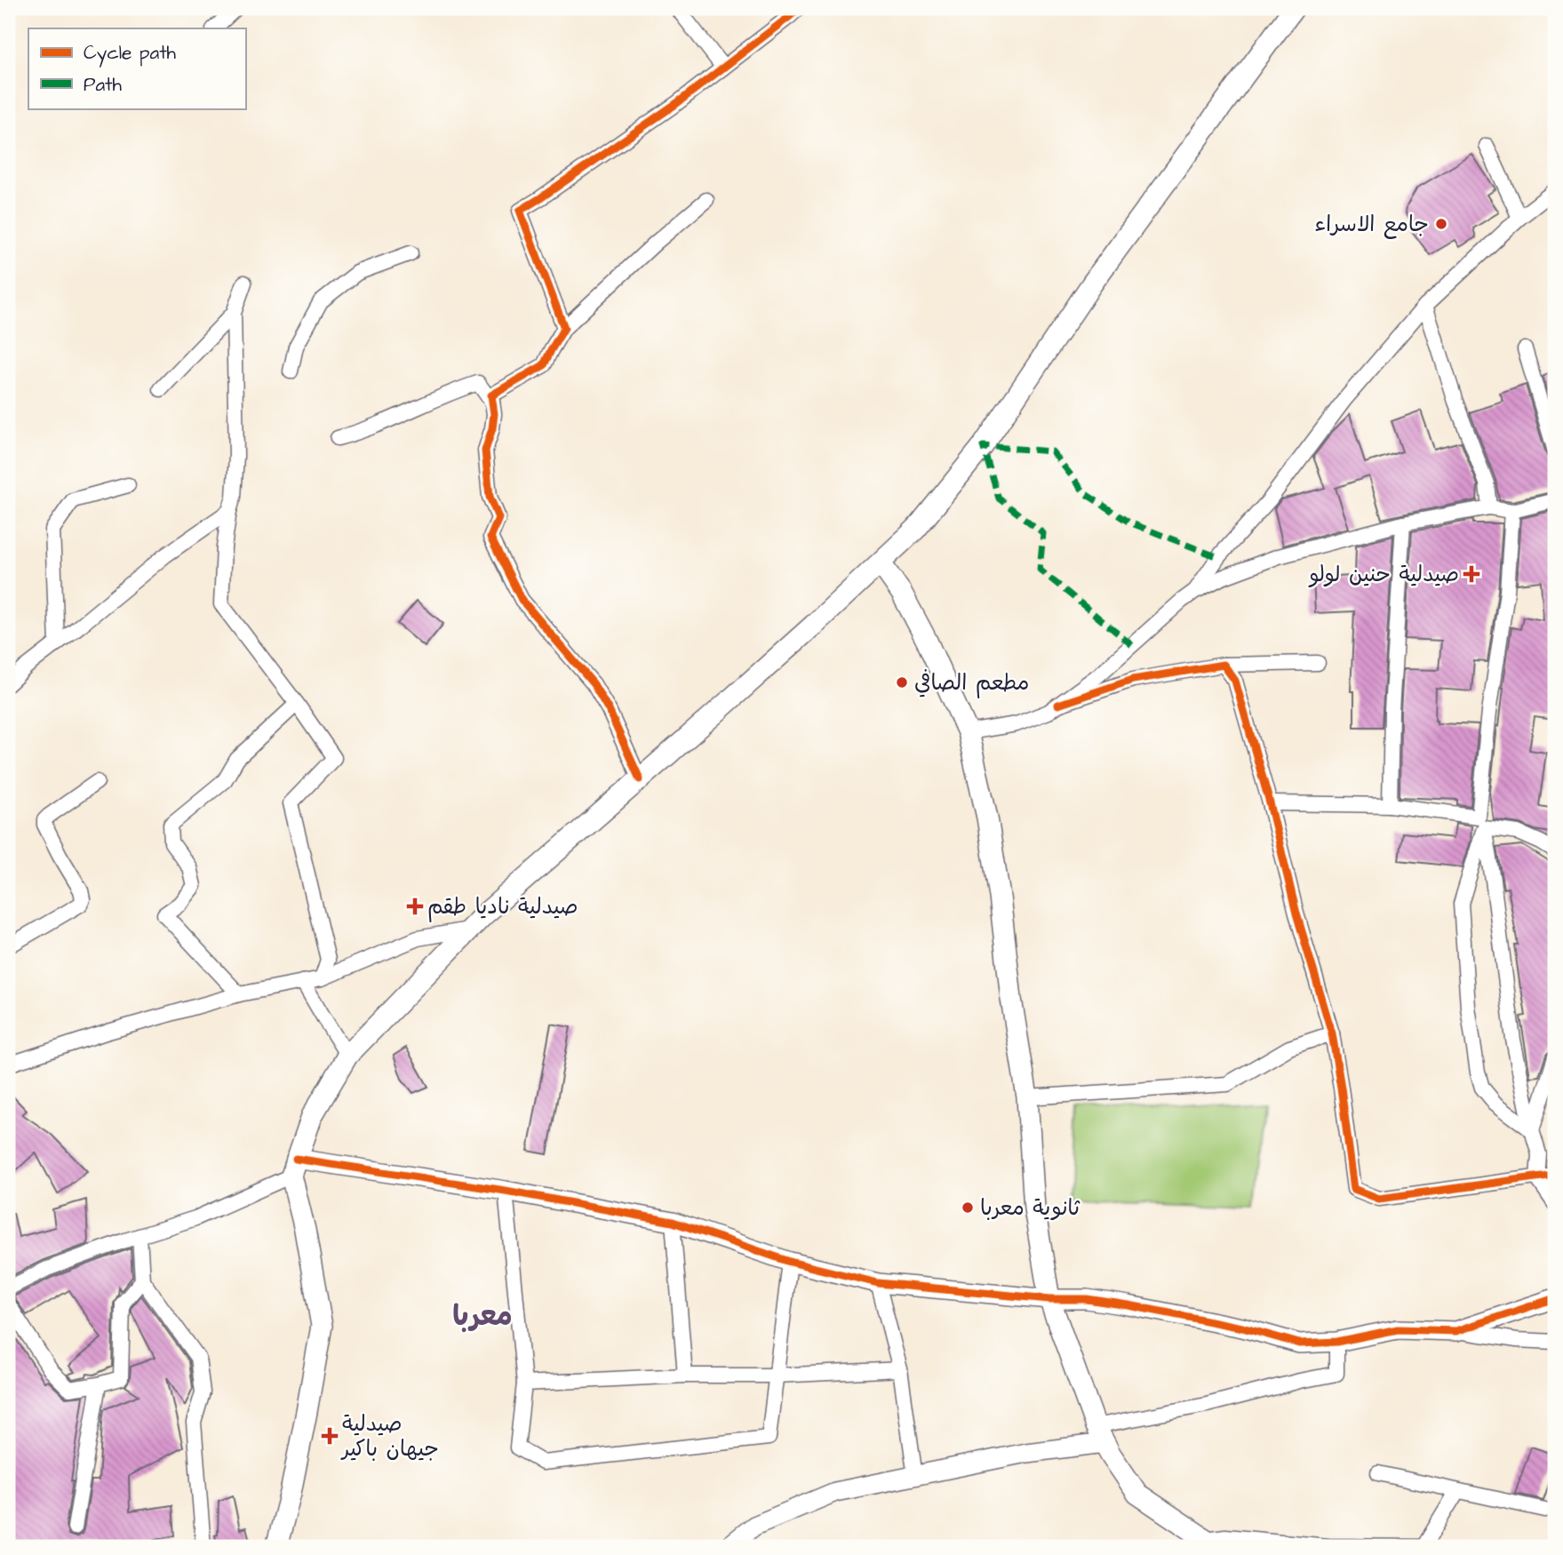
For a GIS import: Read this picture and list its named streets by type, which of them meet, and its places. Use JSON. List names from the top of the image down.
{
  "districts": ["معربا"],
  "places": {
    "other": ["جامع الاسراء", "مطعم الصافي", "ثانوية معربا"],
    "health": ["صيدلية حنين لولو", "صيدلية ناديا طقم", "صيدلية جيهان باكير"]
  },
  "legend": ["Cycle path", "Path"]
}
